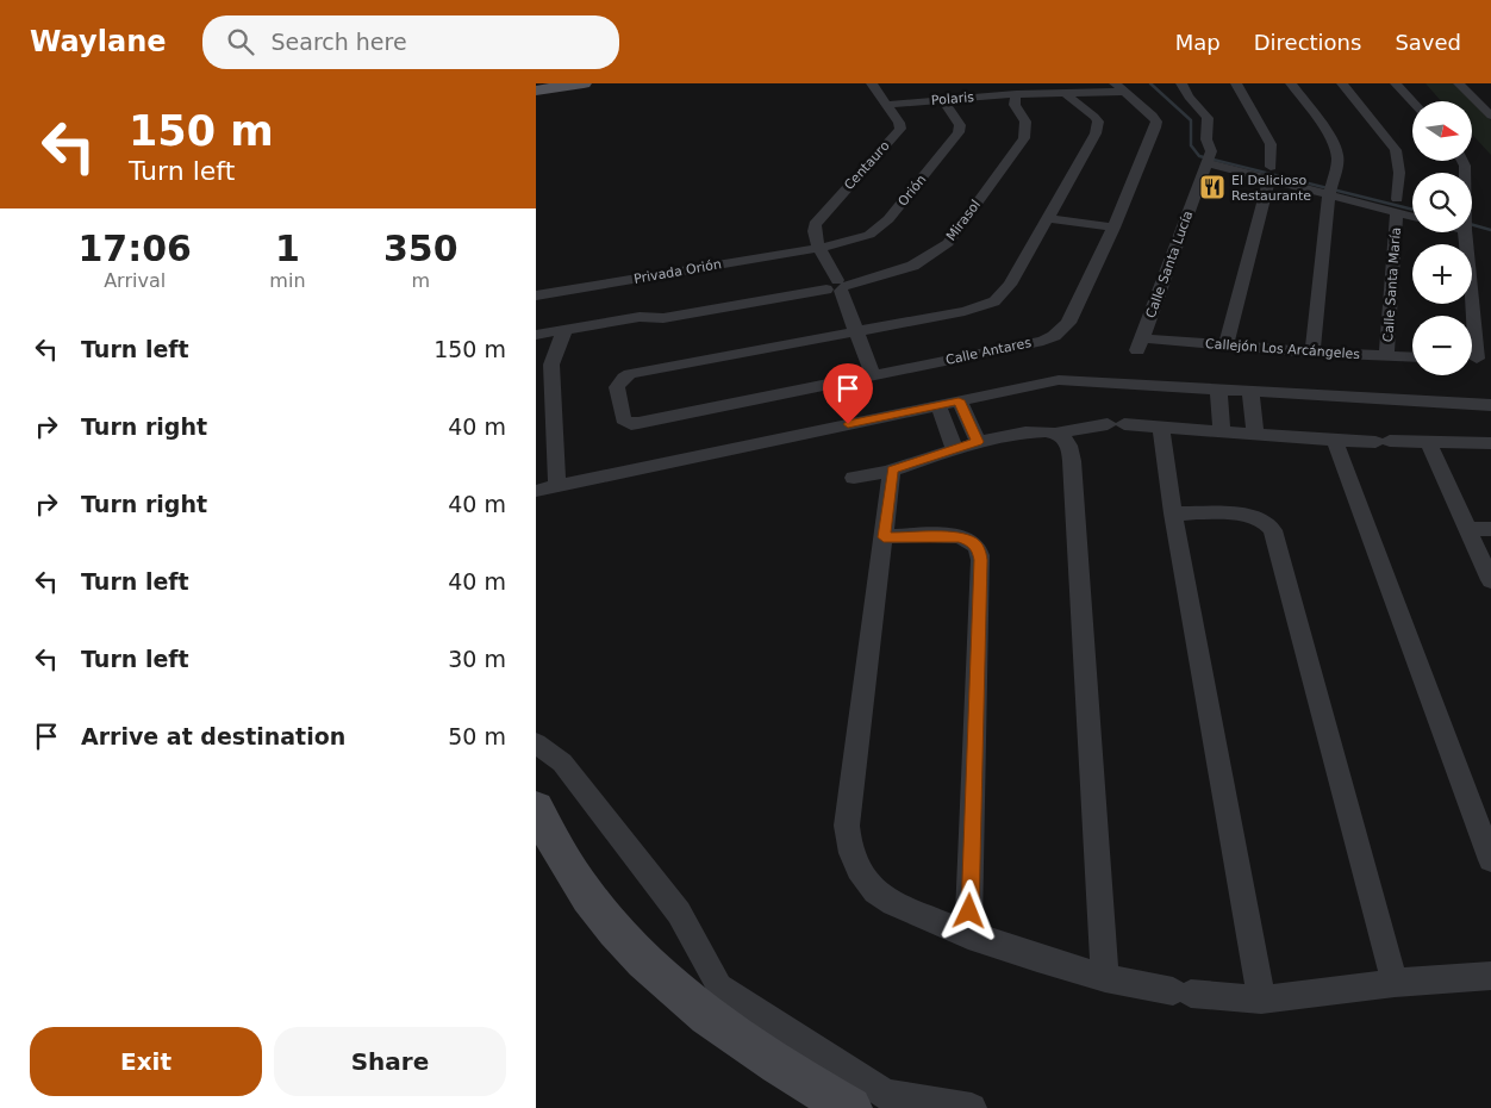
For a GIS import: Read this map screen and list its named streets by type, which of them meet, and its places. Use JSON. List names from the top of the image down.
{
  "streets": {
    "street": [
      "Polaris",
      "Centauro",
      "Orión",
      "Mirasol",
      "Calle Santa Lucía",
      "Privada Orión",
      "Calle Santa María",
      "Callejón Los Arcángeles",
      "Calle Antares"
    ]
  },
  "crossings": [
    ["Polaris", "Centauro"],
    ["Polaris", "Orión"],
    ["Polaris", "Mirasol"],
    ["Centauro", "Orión"],
    ["Centauro", "Privada Orión"],
    ["Orión", "Privada Orión"],
    ["Calle Santa Lucía", "Callejón Los Arcángeles"],
    ["Calle Santa María", "Callejón Los Arcángeles"]
  ],
  "places": {
    "restaurant": ["El Delicioso Restaurante"]
  },
  "north": "right",
  "page": {
    "header": "Waylane",
    "search": "Search here",
    "nav": ["Map", "Directions", "Saved"],
    "turn": ["150 m", "Turn left"],
    "map_buttons": ["+", "−"],
    "eta": [
      "17:06",
      "Arrival",
      "1",
      "min",
      "350",
      "m"
    ],
    "list": [
      {
        "name": "Turn left",
        "value": "150 m"
      },
      {
        "name": "Turn right",
        "value": "40 m"
      },
      {
        "name": "Turn right",
        "value": "40 m"
      },
      {
        "name": "Turn left",
        "value": "40 m"
      },
      {
        "name": "Turn left",
        "value": "30 m"
      },
      {
        "name": "Arrive at destination",
        "value": "50 m"
      }
    ],
    "buttons": ["Exit", "Share"]
  }
}
